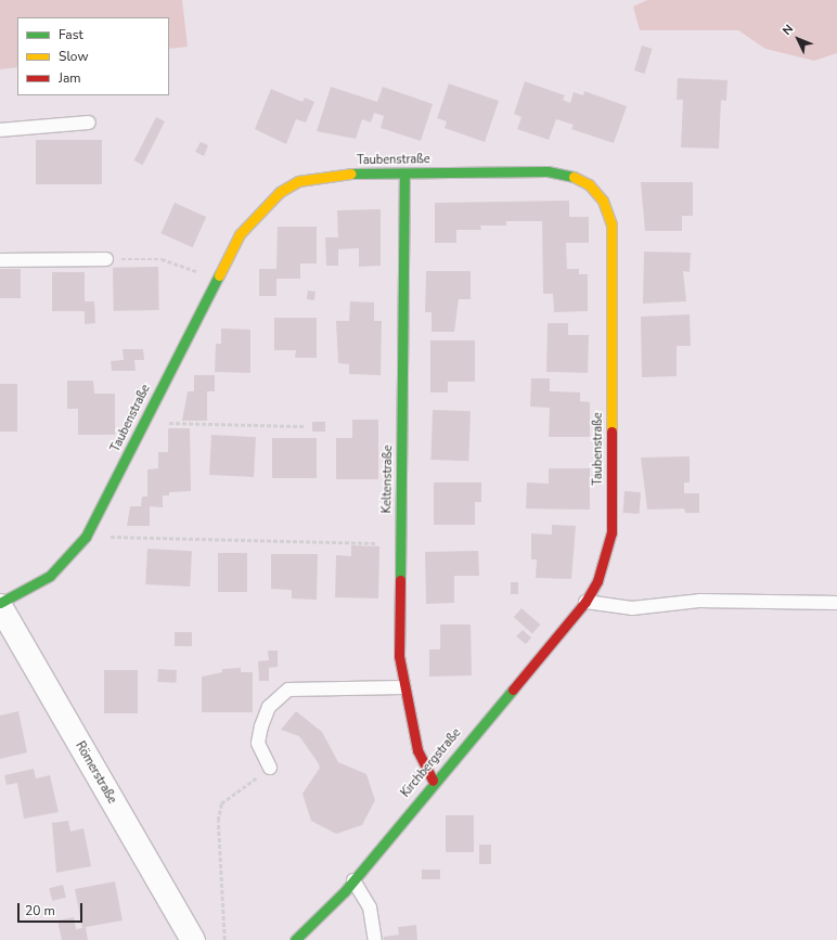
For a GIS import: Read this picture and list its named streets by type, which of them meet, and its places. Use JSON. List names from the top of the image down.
{
  "streets": {
    "street": [
      "Taubenstraße",
      "Keltenstraße",
      "Kirchbergstraße",
      "Römerstraße"
    ]
  },
  "crossings": [
    ["Taubenstraße", "Keltenstraße"],
    ["Taubenstraße", "Kirchbergstraße"],
    ["Taubenstraße", "Römerstraße"],
    ["Keltenstraße", "Kirchbergstraße"]
  ],
  "legend": ["Fast", "Slow", "Jam"],
  "scale_bar": "20 m",
  "north": "top left"
}
